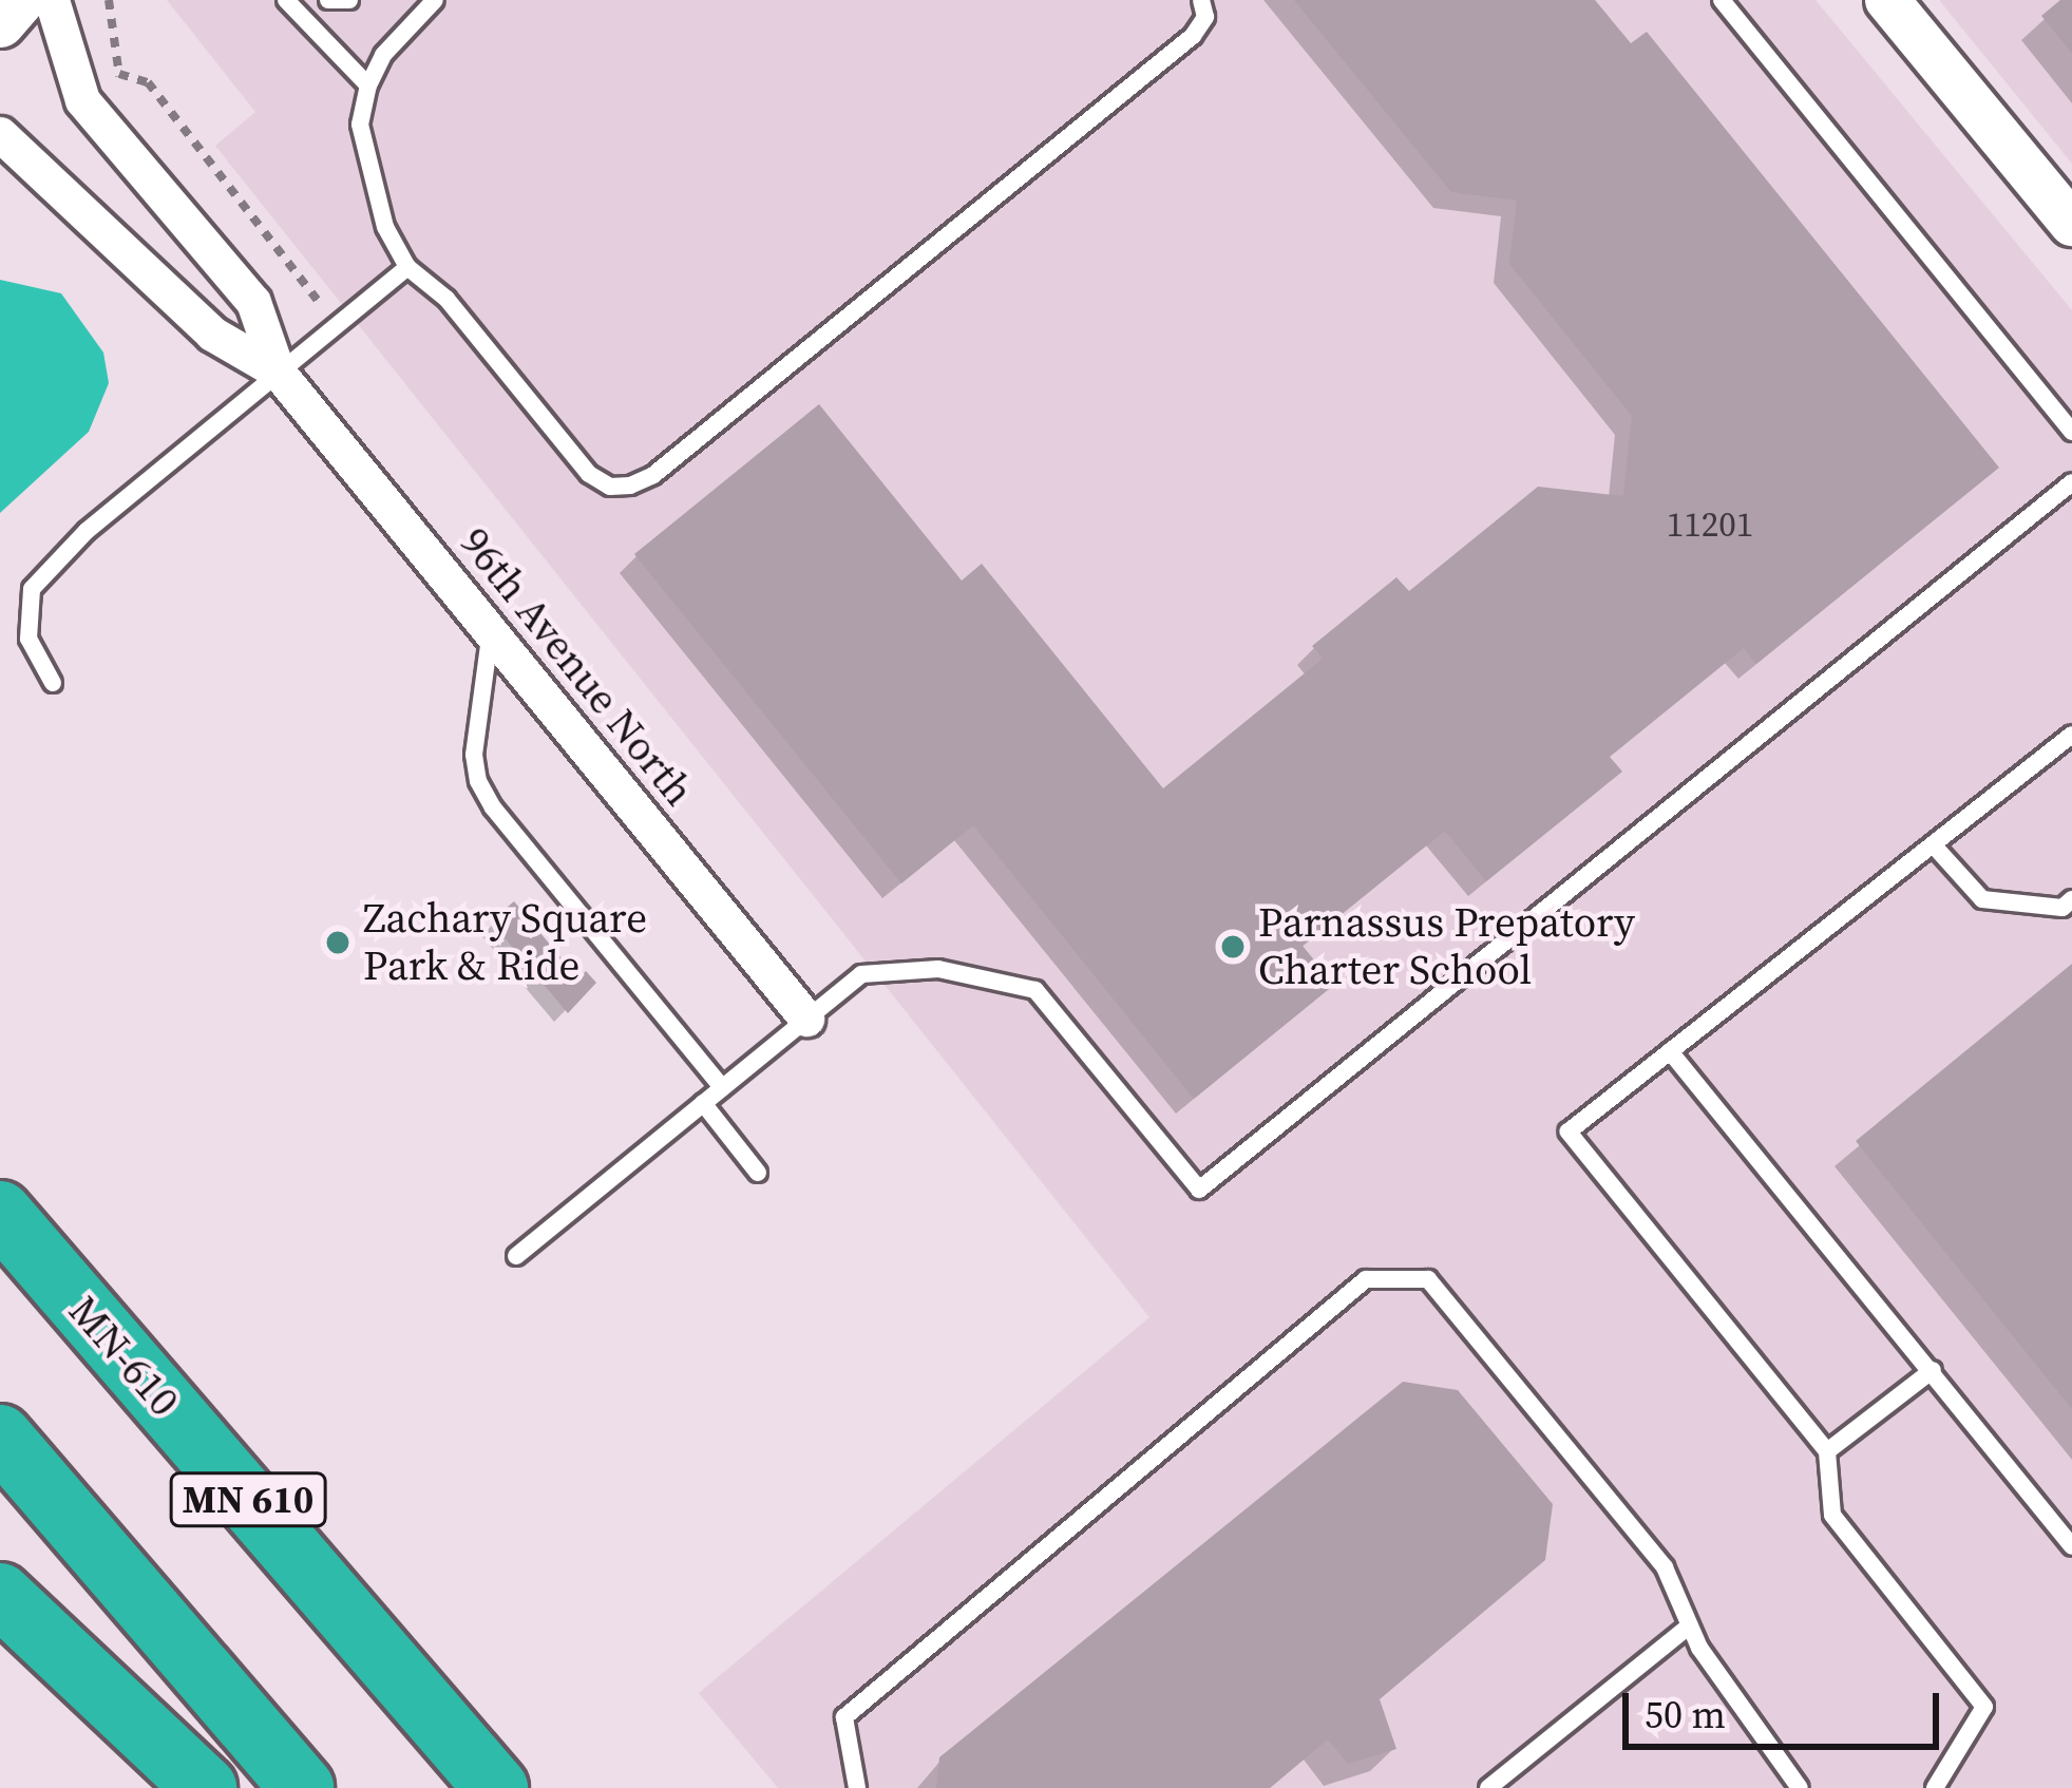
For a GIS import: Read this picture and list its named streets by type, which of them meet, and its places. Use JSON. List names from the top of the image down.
{
  "streets": {
    "highway": ["MN-610", "MN 610"],
    "street": ["96th Avenue North"]
  },
  "places": ["Zachary Square Park & Ride", "Parnassus Prepatory Charter School"],
  "house_numbers": ["11201"],
  "scale_bar": "50 m"
}
